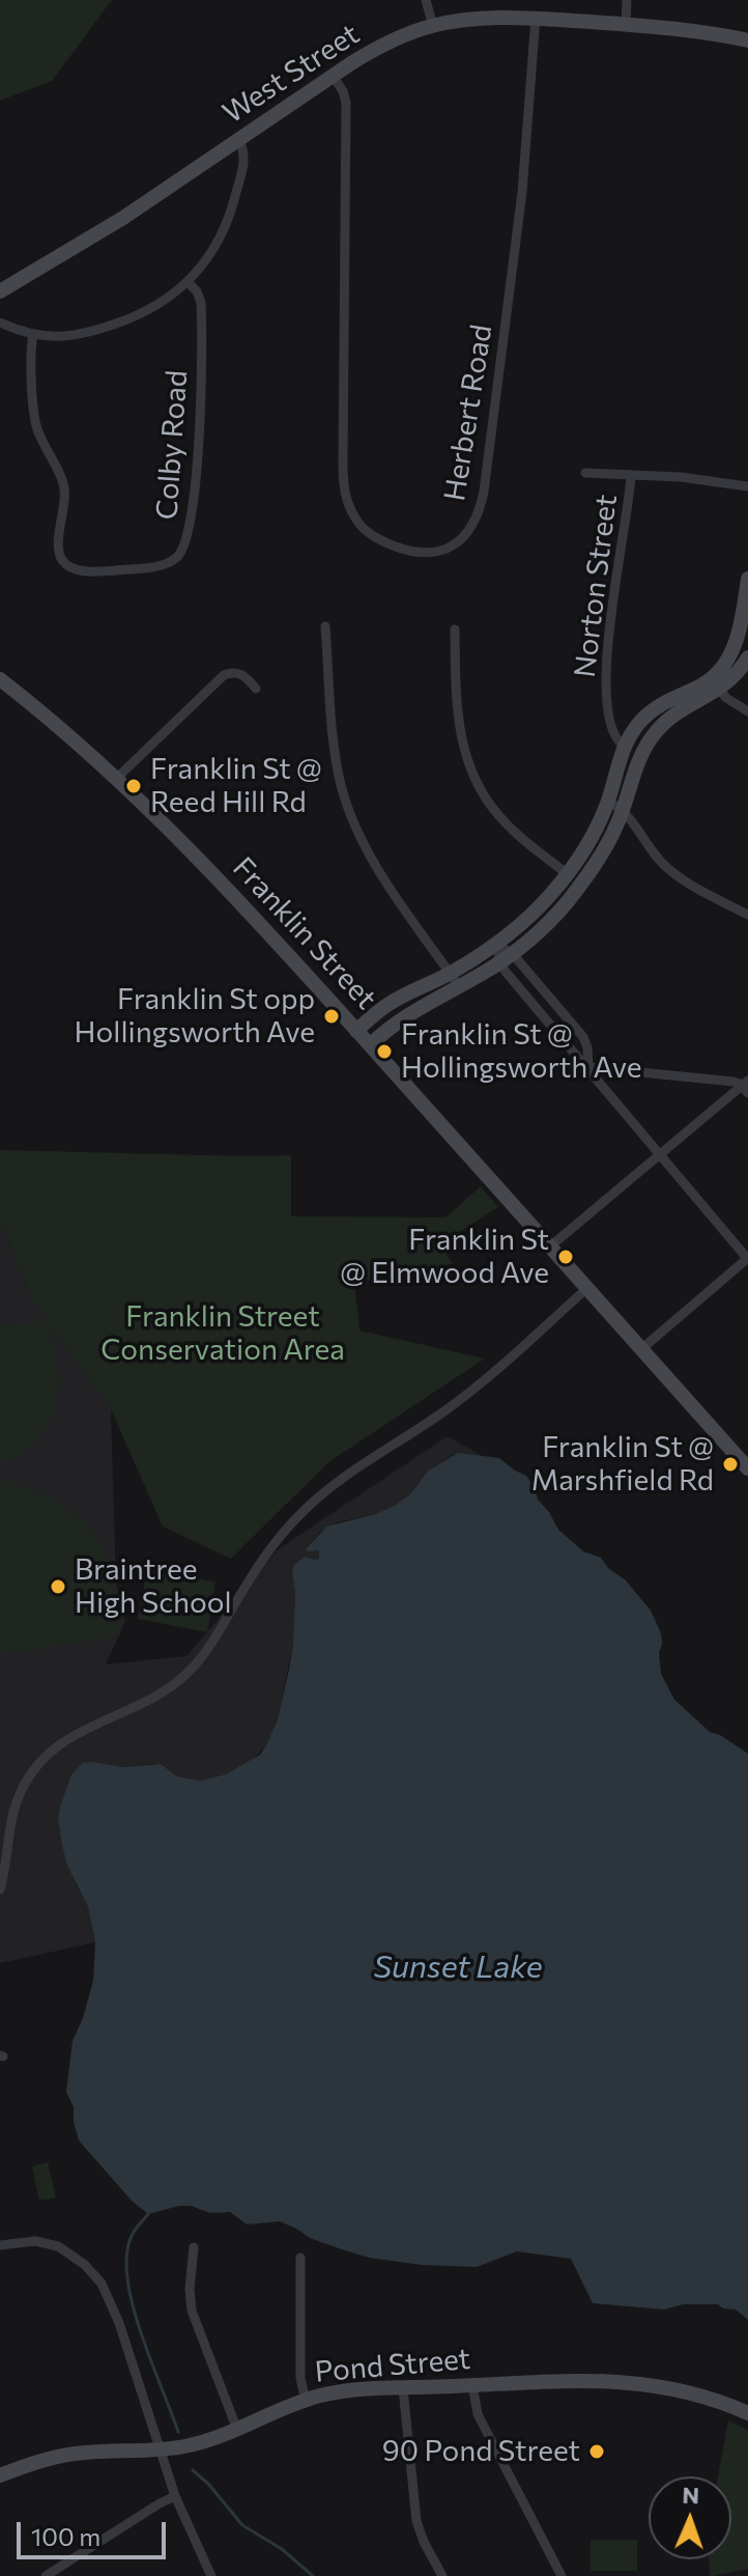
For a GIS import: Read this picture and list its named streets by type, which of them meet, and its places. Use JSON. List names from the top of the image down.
{
  "streets": {
    "street": [
      "West Street",
      "Herbert Road",
      "Colby Road",
      "Norton Street",
      "Franklin Street",
      "Pond Street"
    ]
  },
  "crossings": [
    ["West Street", "Herbert Road"]
  ],
  "water": ["Sunset Lake"],
  "parks": ["Franklin Street Conservation Area"],
  "places": [
    "Franklin St @ Reed Hill Rd",
    "Franklin St opp Hollingsworth Ave",
    "Franklin St @ Hollingsworth Ave",
    "Franklin St @ Elmwood Ave",
    "Franklin St @ Marshfield Rd",
    "Braintree High School",
    "90 Pond Street"
  ],
  "scale_bar": "100 m",
  "north": "top"
}
